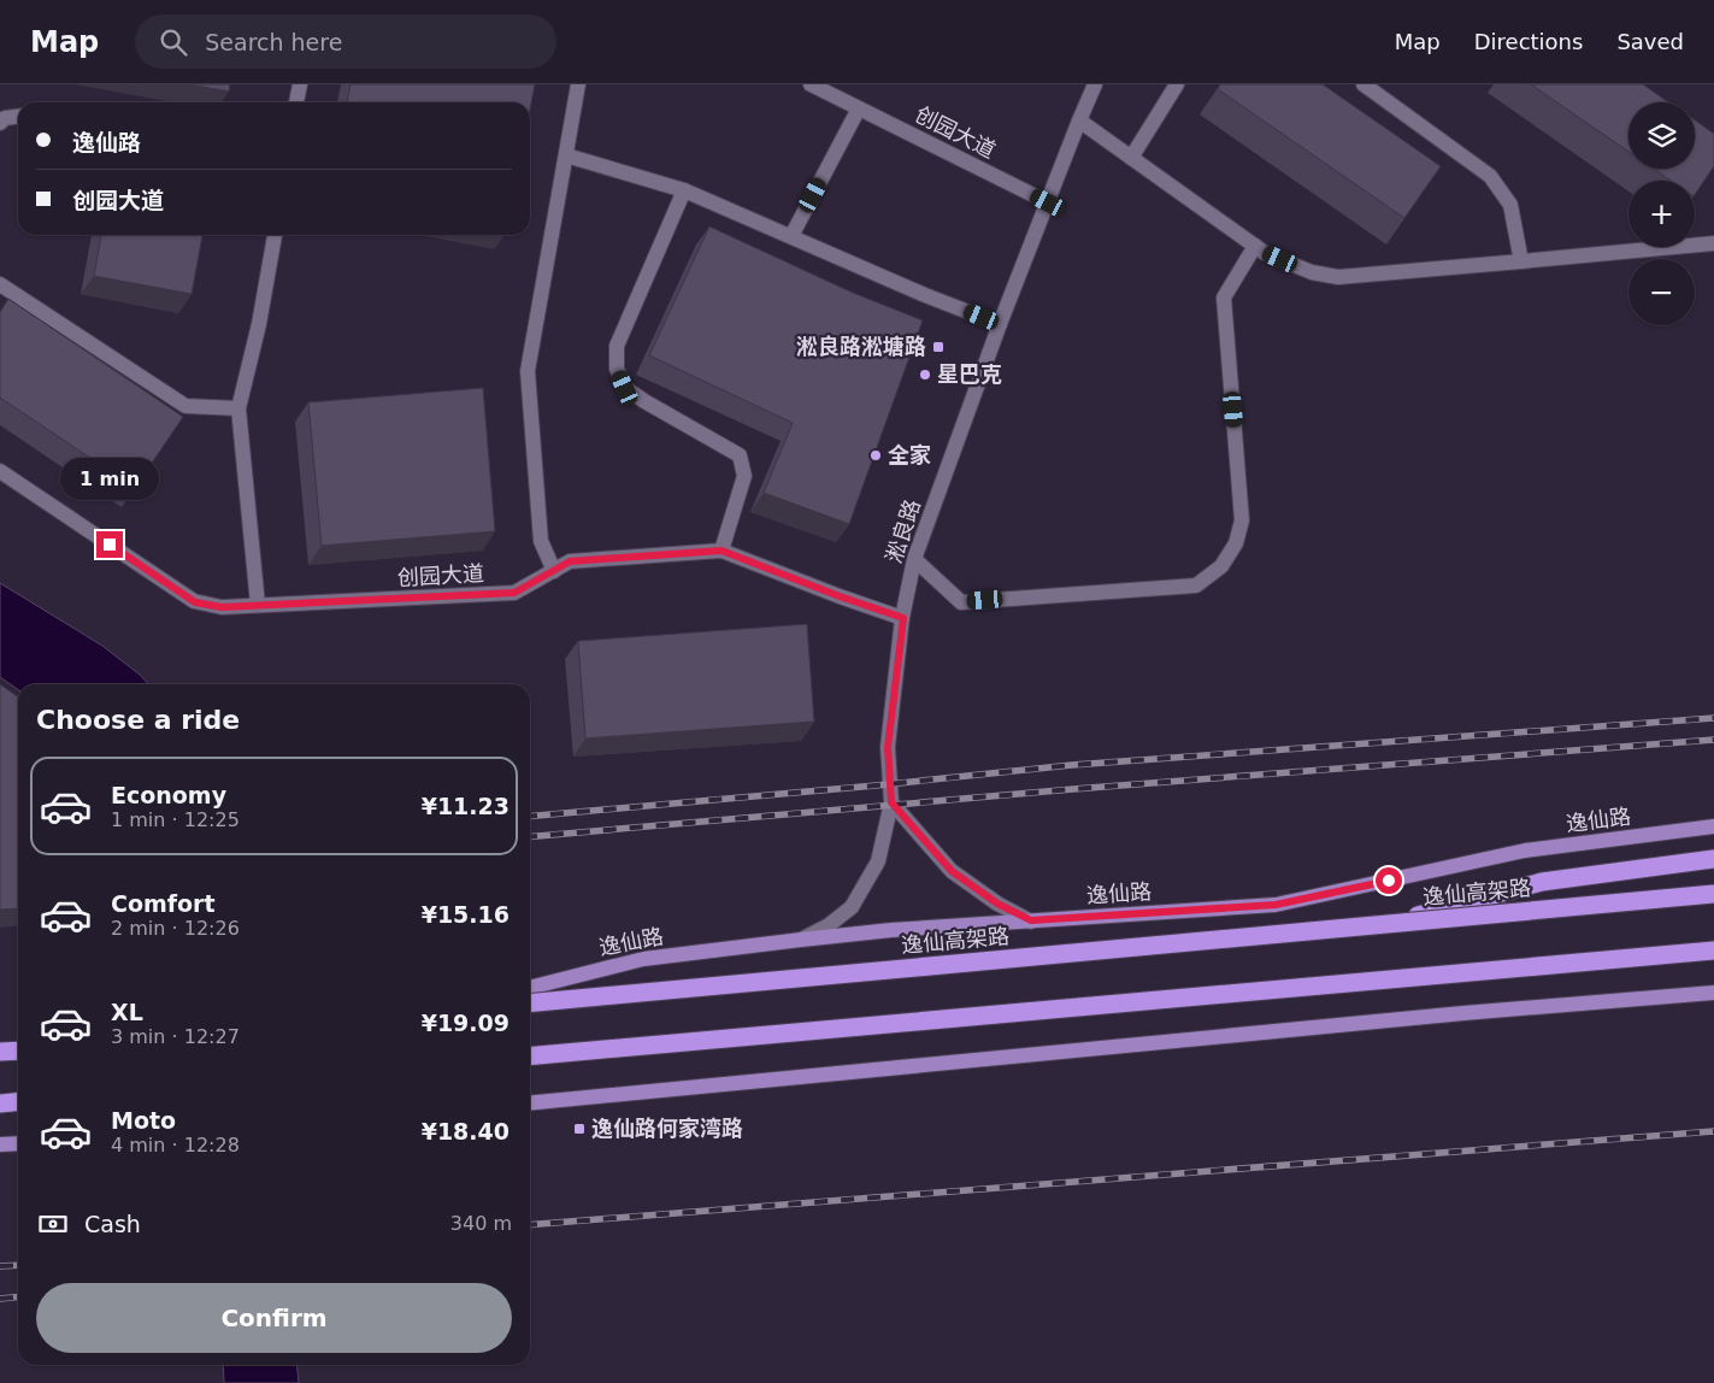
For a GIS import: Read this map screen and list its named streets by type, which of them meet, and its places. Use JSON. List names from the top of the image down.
{
  "streets": {
    "highway": ["逸仙高架路"],
    "main road": ["逸仙路"],
    "street": ["创园大道", "淞良路"]
  },
  "crossings": [
    ["创园大道", "淞良路"],
    ["淞良路", "逸仙路"]
  ],
  "places": {
    "transit": ["淞良路淞塘路", "逸仙路何家湾路"],
    "other": ["星巴克", "全家"]
  },
  "page": {
    "header": "Map",
    "search": "Search here",
    "nav": ["Map", "Directions", "Saved"],
    "map_buttons": ["+", "−"],
    "banner": ["逸仙路", "创园大道"],
    "bubble": "1 min",
    "heading": "Choose a ride",
    "list": [
      {
        "name": "Economy",
        "note": "1 min · 12:25",
        "value": "¥11.23"
      },
      {
        "name": "Comfort",
        "note": "2 min · 12:26",
        "value": "¥15.16"
      },
      {
        "name": "XL",
        "note": "3 min · 12:27",
        "value": "¥19.09"
      },
      {
        "name": "Moto",
        "note": "4 min · 12:28",
        "value": "¥18.40"
      }
    ],
    "pay": ["Cash", "340 m"],
    "buttons": "Confirm"
  }
}
